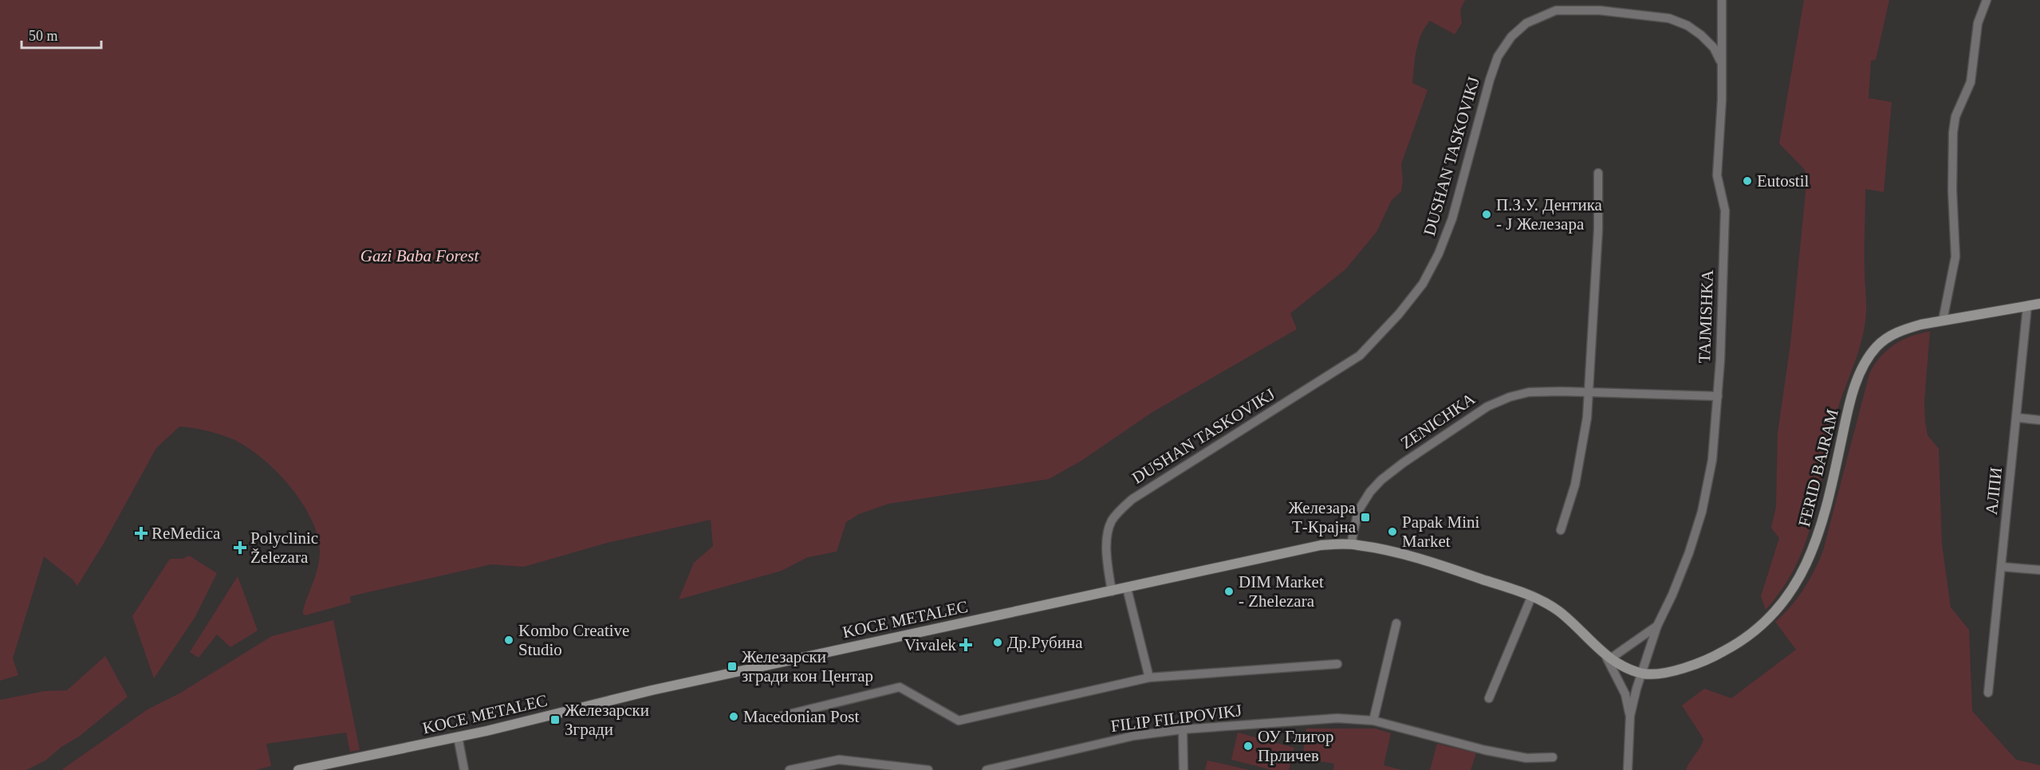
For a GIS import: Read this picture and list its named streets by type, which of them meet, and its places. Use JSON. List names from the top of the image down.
{
  "streets": {
    "street": [
      "DUSHAN TASKOVIKJ",
      "TAJMISHKA",
      "ZENICHKA",
      "FERID BAJRAM",
      "АЛПИ",
      "KOCE METALEC",
      "FILIP FILIPOVIKJ"
    ]
  },
  "crossings": [
    ["DUSHAN TASKOVIKJ", "TAJMISHKA"],
    ["DUSHAN TASKOVIKJ", "KOCE METALEC"],
    ["TAJMISHKA", "ZENICHKA"],
    ["TAJMISHKA", "FERID BAJRAM"],
    ["TAJMISHKA", "KOCE METALEC"],
    ["ZENICHKA", "KOCE METALEC"],
    ["FERID BAJRAM", "АЛПИ"],
    ["FERID BAJRAM", "KOCE METALEC"]
  ],
  "parks": ["Gazi Baba Forest"],
  "places": {
    "other": [
      "Eutostil",
      "П.З.У. Дентика - Ј Железара",
      "Papak Mini Market",
      "DIM Market - Zhelezara",
      "Kombo Creative Studio",
      "Др.Рубина",
      "Macedonian Post",
      "ОУ Глигор Прличев"
    ],
    "transit": ["Железара Т-Крајна", "Железарски згради кон Центар", "Железарски Згради"],
    "health": ["ReMedica", "Polyclinic Železara", "Vivalek"]
  },
  "scale_bar": "50 m"
}
